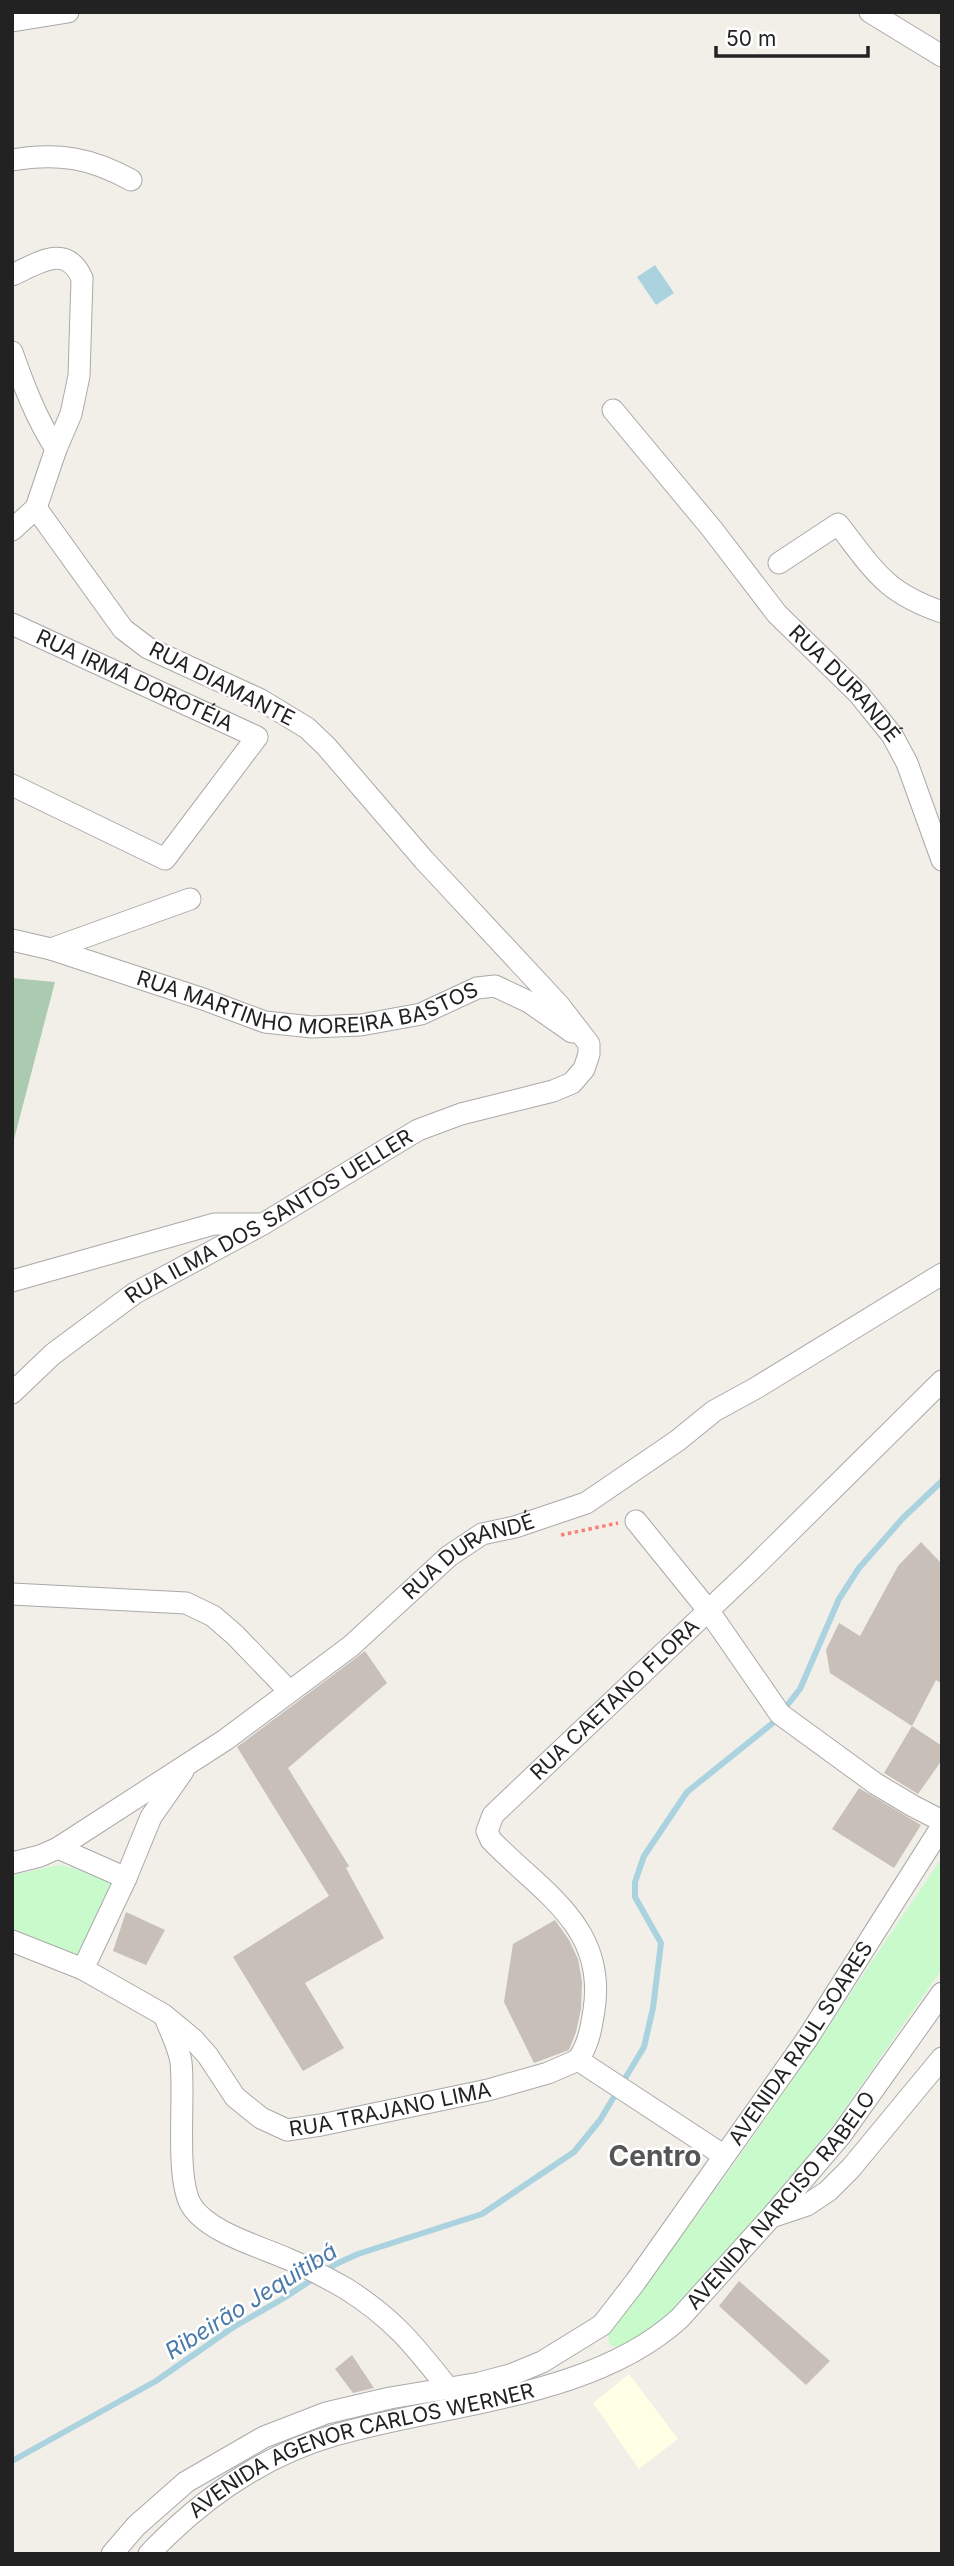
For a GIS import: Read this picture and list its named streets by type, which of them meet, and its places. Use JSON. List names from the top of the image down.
{
  "streets": {
    "street": [
      "RUA IRMÃ DOROTÉIA",
      "RUA DIAMANTE",
      "RUA DURANDÉ",
      "RUA MARTINHO MOREIRA BASTOS",
      "RUA ILMA DOS SANTOS UELLER",
      "RUA CAETANO FLORA",
      "AVENIDA RAUL SOARES",
      "RUA TRAJANO LIMA",
      "AVENIDA NARCISO RABELO",
      "AVENIDA AGENOR CARLOS WERNER"
    ]
  },
  "crossings": [
    ["RUA DIAMANTE", "RUA MARTINHO MOREIRA BASTOS"],
    ["RUA DIAMANTE", "RUA ILMA DOS SANTOS UELLER"],
    ["RUA MARTINHO MOREIRA BASTOS", "RUA ILMA DOS SANTOS UELLER"],
    ["RUA CAETANO FLORA", "RUA TRAJANO LIMA"],
    ["AVENIDA RAUL SOARES", "AVENIDA AGENOR CARLOS WERNER"],
    ["AVENIDA NARCISO RABELO", "AVENIDA AGENOR CARLOS WERNER"]
  ],
  "districts": ["Centro"],
  "water": ["Ribeirão Jequitibá"],
  "scale_bar": "50 m"
}
